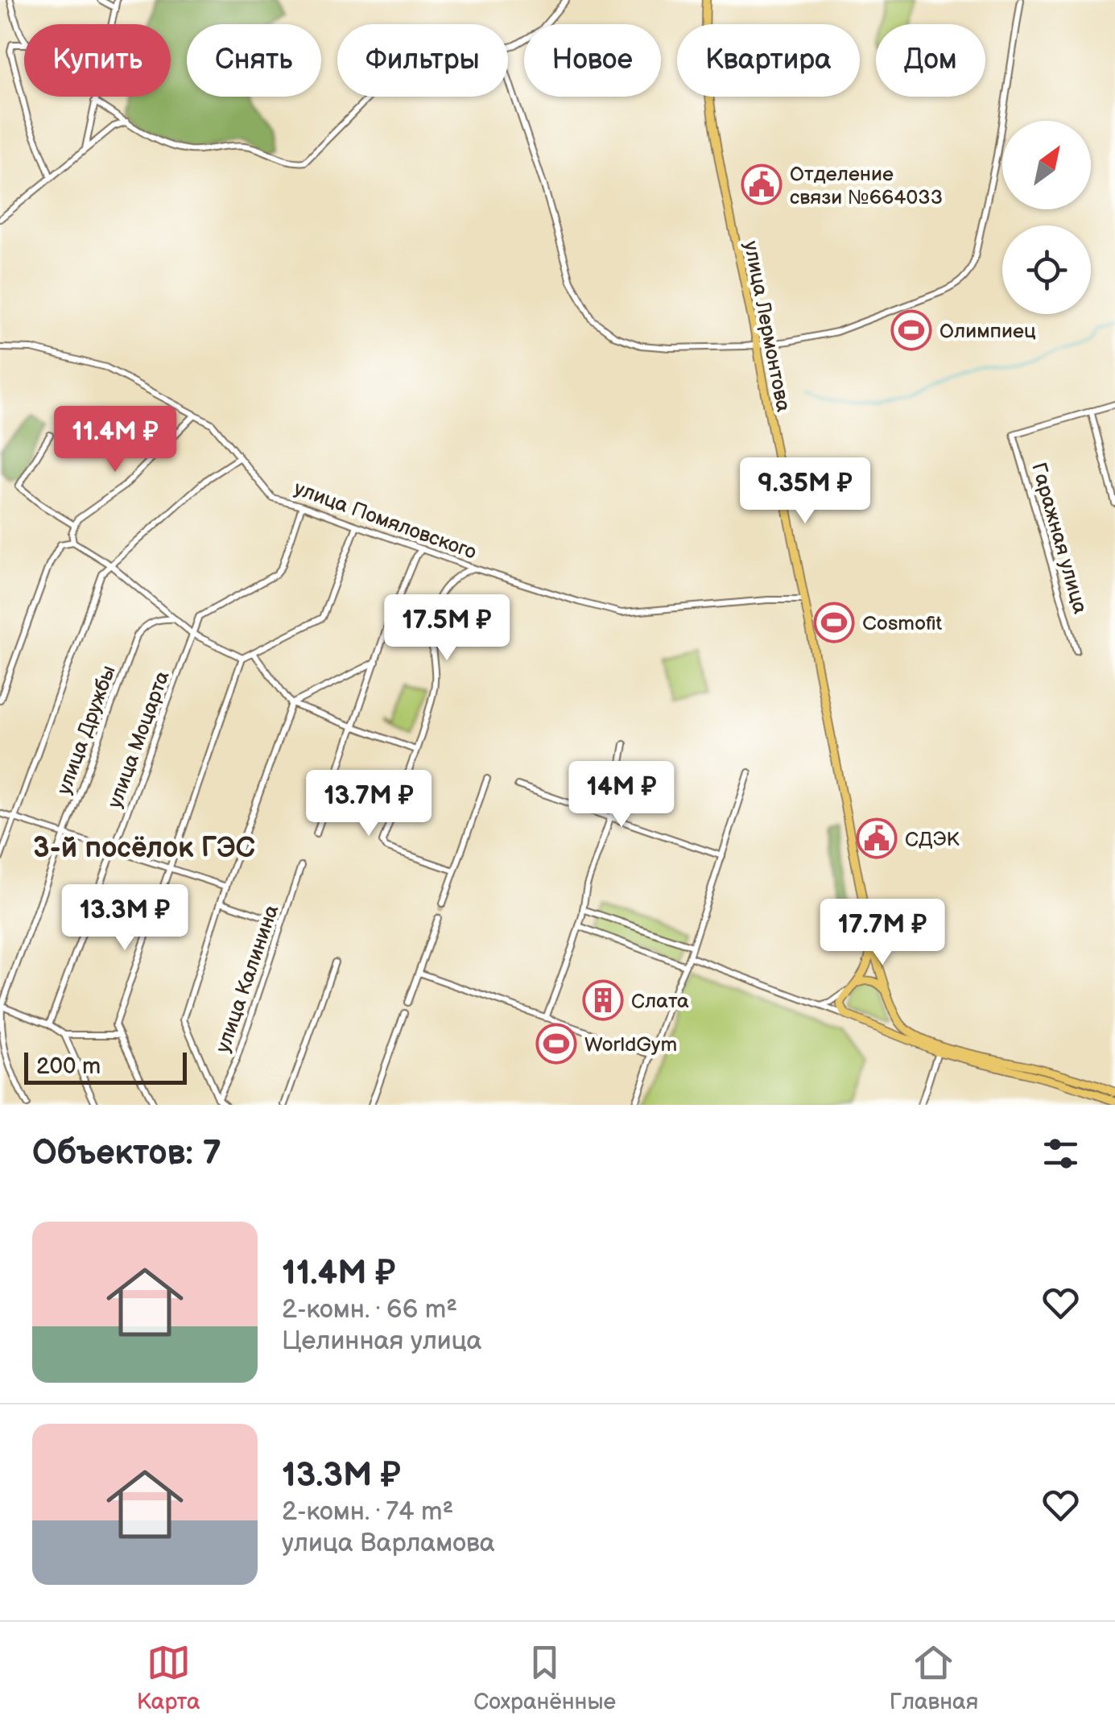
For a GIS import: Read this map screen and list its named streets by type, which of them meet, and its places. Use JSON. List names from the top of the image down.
{
  "streets": {
    "main road": ["улица Лермонтова"],
    "street": [
      "улица Помяловского",
      "Гаражная улица",
      "улица Дружбы",
      "улица Моцарта",
      "улица Калинина"
    ]
  },
  "crossings": [
    ["улица Лермонтова", "улица Помяловского"],
    ["улица Помяловского", "улица Моцарта"]
  ],
  "districts": ["3-й посёлок ГЭС"],
  "places": {
    "public building": ["Отделение связи №664033", "СДЭК"],
    "sports": ["Олимпиец", "Cosmofit", "WorldGym"],
    "building": ["Слата"]
  },
  "scale_bar": "200 m",
  "north": "top right",
  "page": {
    "chip": [
      "Купить",
      "Снять",
      "Фильтры",
      "Новое",
      "Квартира",
      "Дом"
    ],
    "price": [
      "11.4M ₽",
      "9.35M ₽",
      "17.5M ₽",
      "14M ₽",
      "13.7M ₽",
      "13.3M ₽",
      "17.7M ₽"
    ],
    "scale": "200 m",
    "heading": "Объектов: 7",
    "list": [
      {
        "name": "11.4M ₽",
        "note": "2-комн. · 66 m² · Целинная улица"
      },
      {
        "name": "13.3M ₽",
        "note": "2-комн. · 74 m² · улица Варламова"
      }
    ],
    "tabs": ["Карта", "Сохранённые", "Главная"]
  }
}
